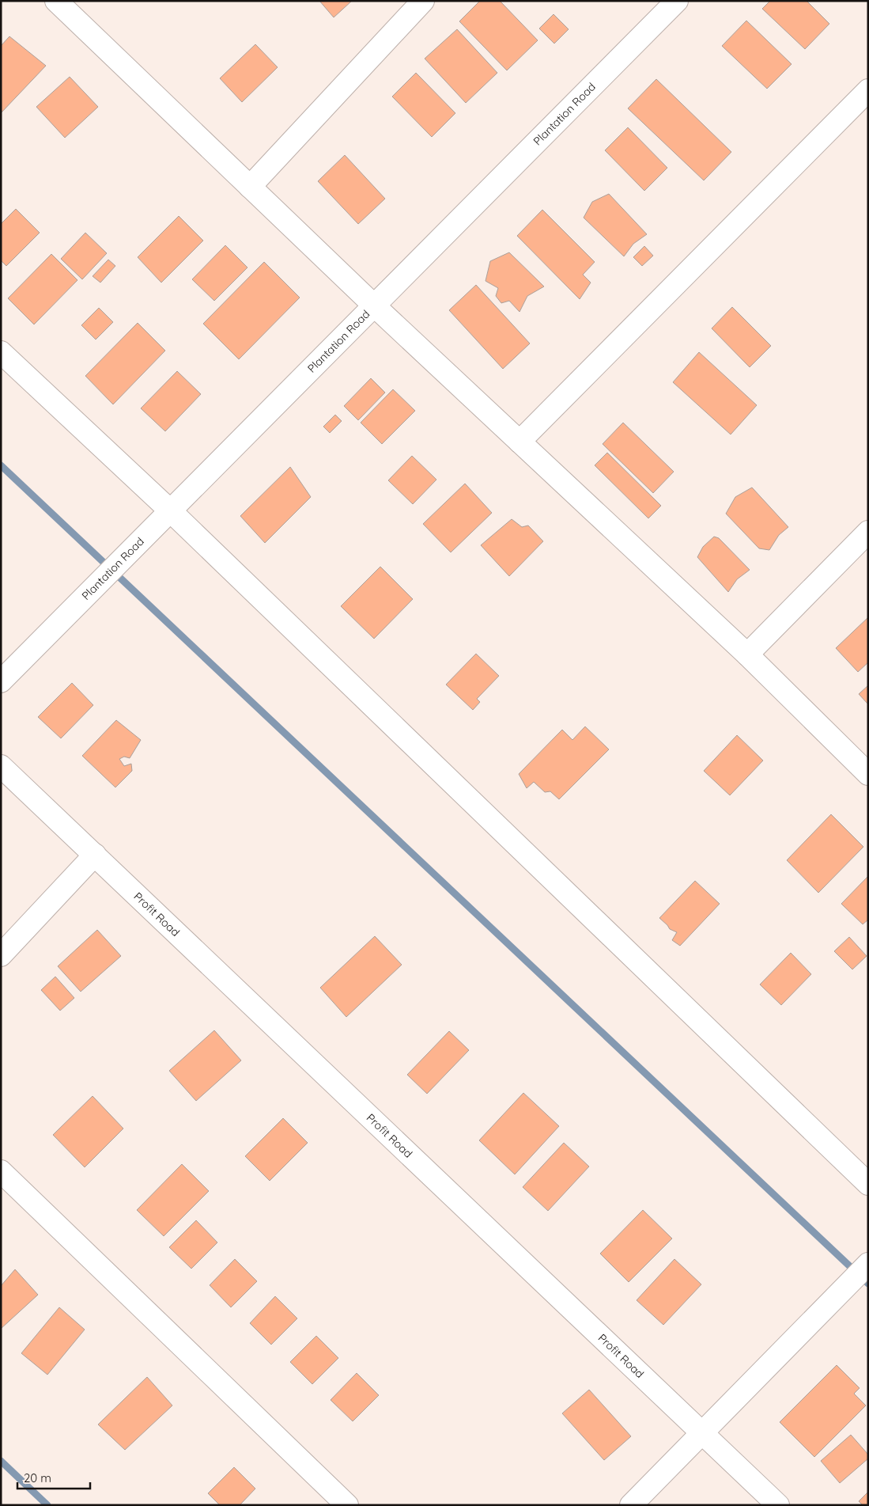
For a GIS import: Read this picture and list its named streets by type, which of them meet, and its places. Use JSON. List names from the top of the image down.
{
  "streets": {
    "street": ["Plantation Road", "Profit Road"]
  },
  "scale_bar": "20 m"
}
